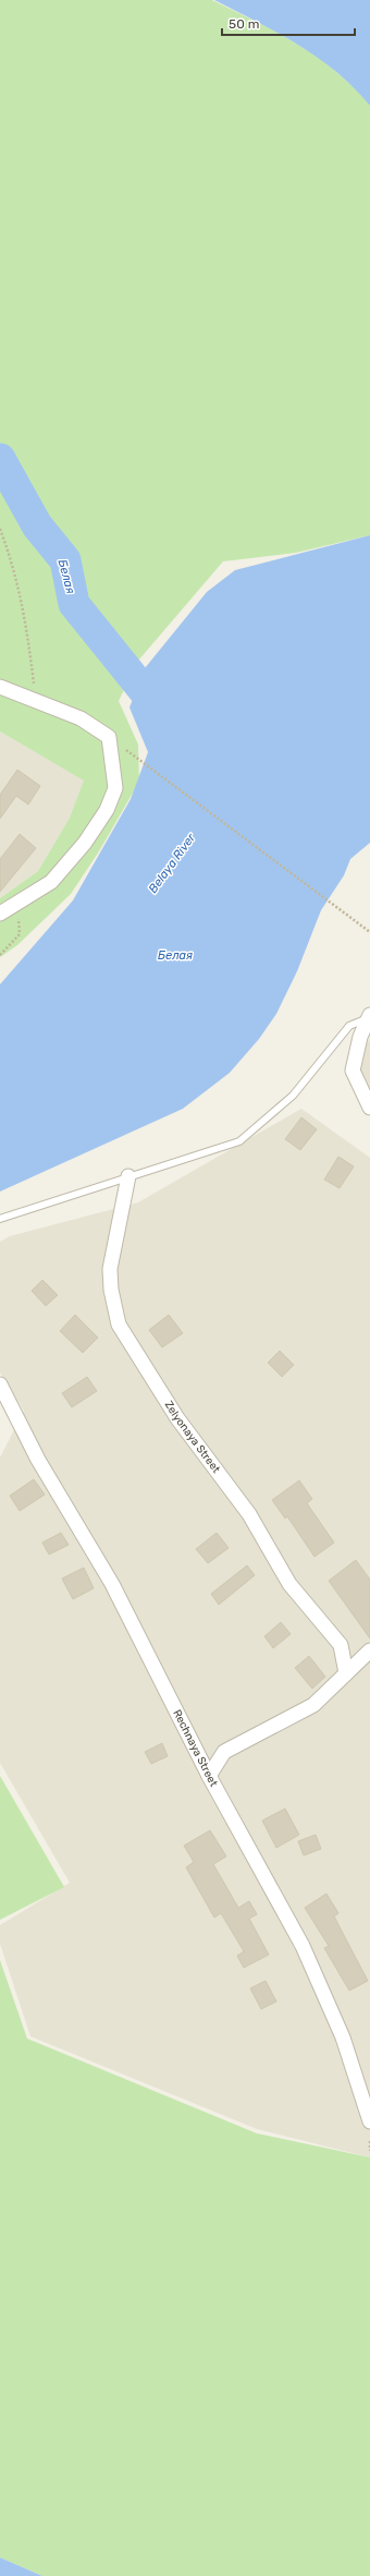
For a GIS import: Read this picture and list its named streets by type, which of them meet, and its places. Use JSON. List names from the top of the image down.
{
  "streets": {
    "street": ["Zelyonaya Street", "Rechnaya Street"]
  },
  "water": ["Белая", "Belaya River"],
  "scale_bar": "50 m"
}
